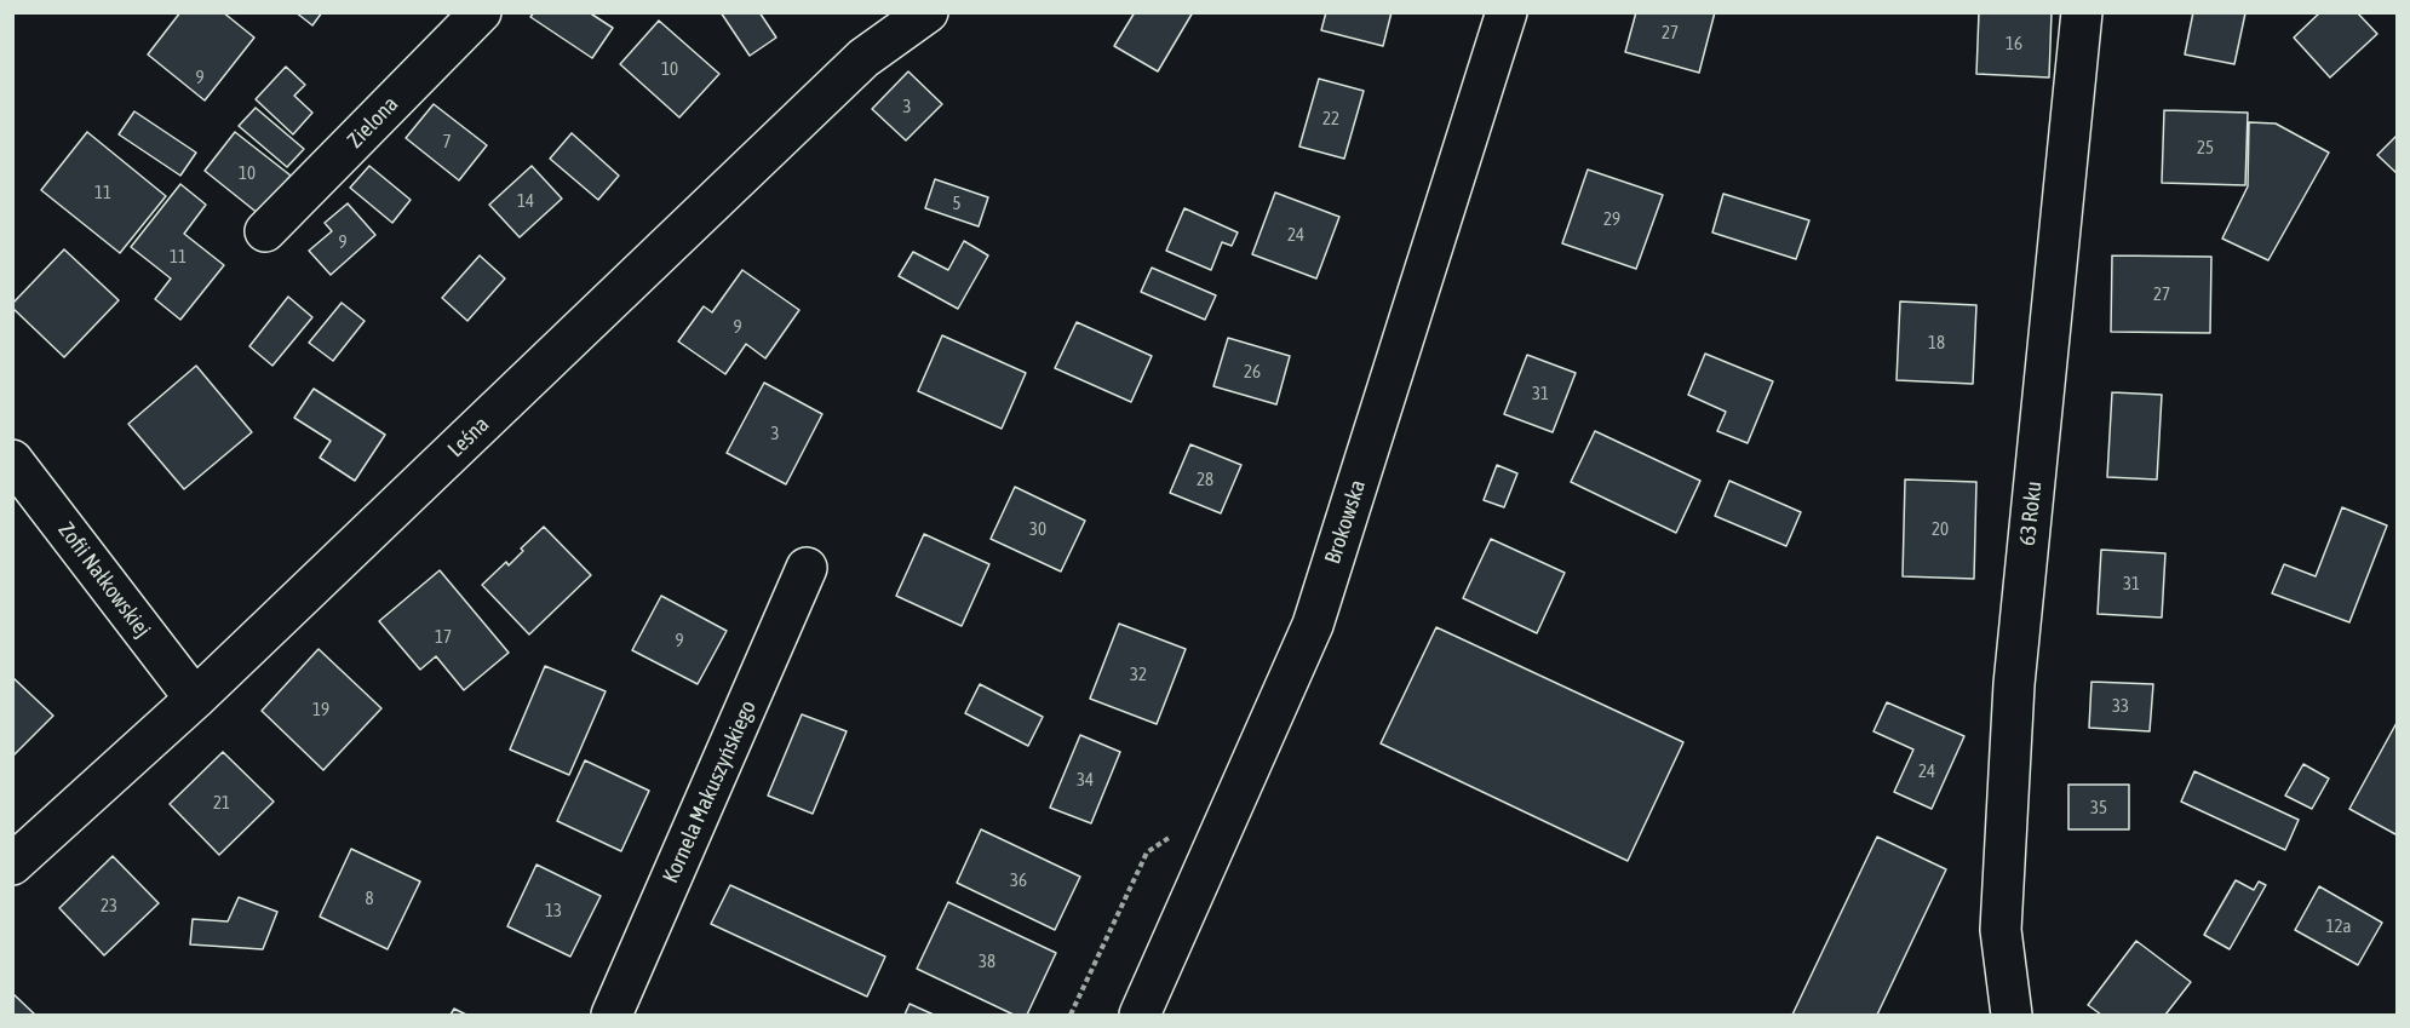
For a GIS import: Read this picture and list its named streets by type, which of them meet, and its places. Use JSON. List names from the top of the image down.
{
  "streets": {
    "street": [
      "Zielona",
      "Leśna",
      "63 Roku",
      "Brokowska",
      "Zofii Nałkowskiej",
      "Kornela Makuszyńskiego"
    ]
  },
  "crossings": [
    ["Leśna", "Zofii Nałkowskiej"]
  ],
  "house_numbers": [
    "27",
    "16",
    "10",
    "9",
    "3",
    "22",
    "7",
    "25",
    "10",
    "11",
    "14",
    "5",
    "29",
    "24",
    "9",
    "11",
    "27",
    "9",
    "18",
    "26",
    "31",
    "3",
    "28",
    "30",
    "20",
    "31",
    "17",
    "9",
    "32",
    "33",
    "19",
    "24",
    "34",
    "21",
    "35",
    "36",
    "8",
    "23",
    "13",
    "12a",
    "38"
  ]
}
